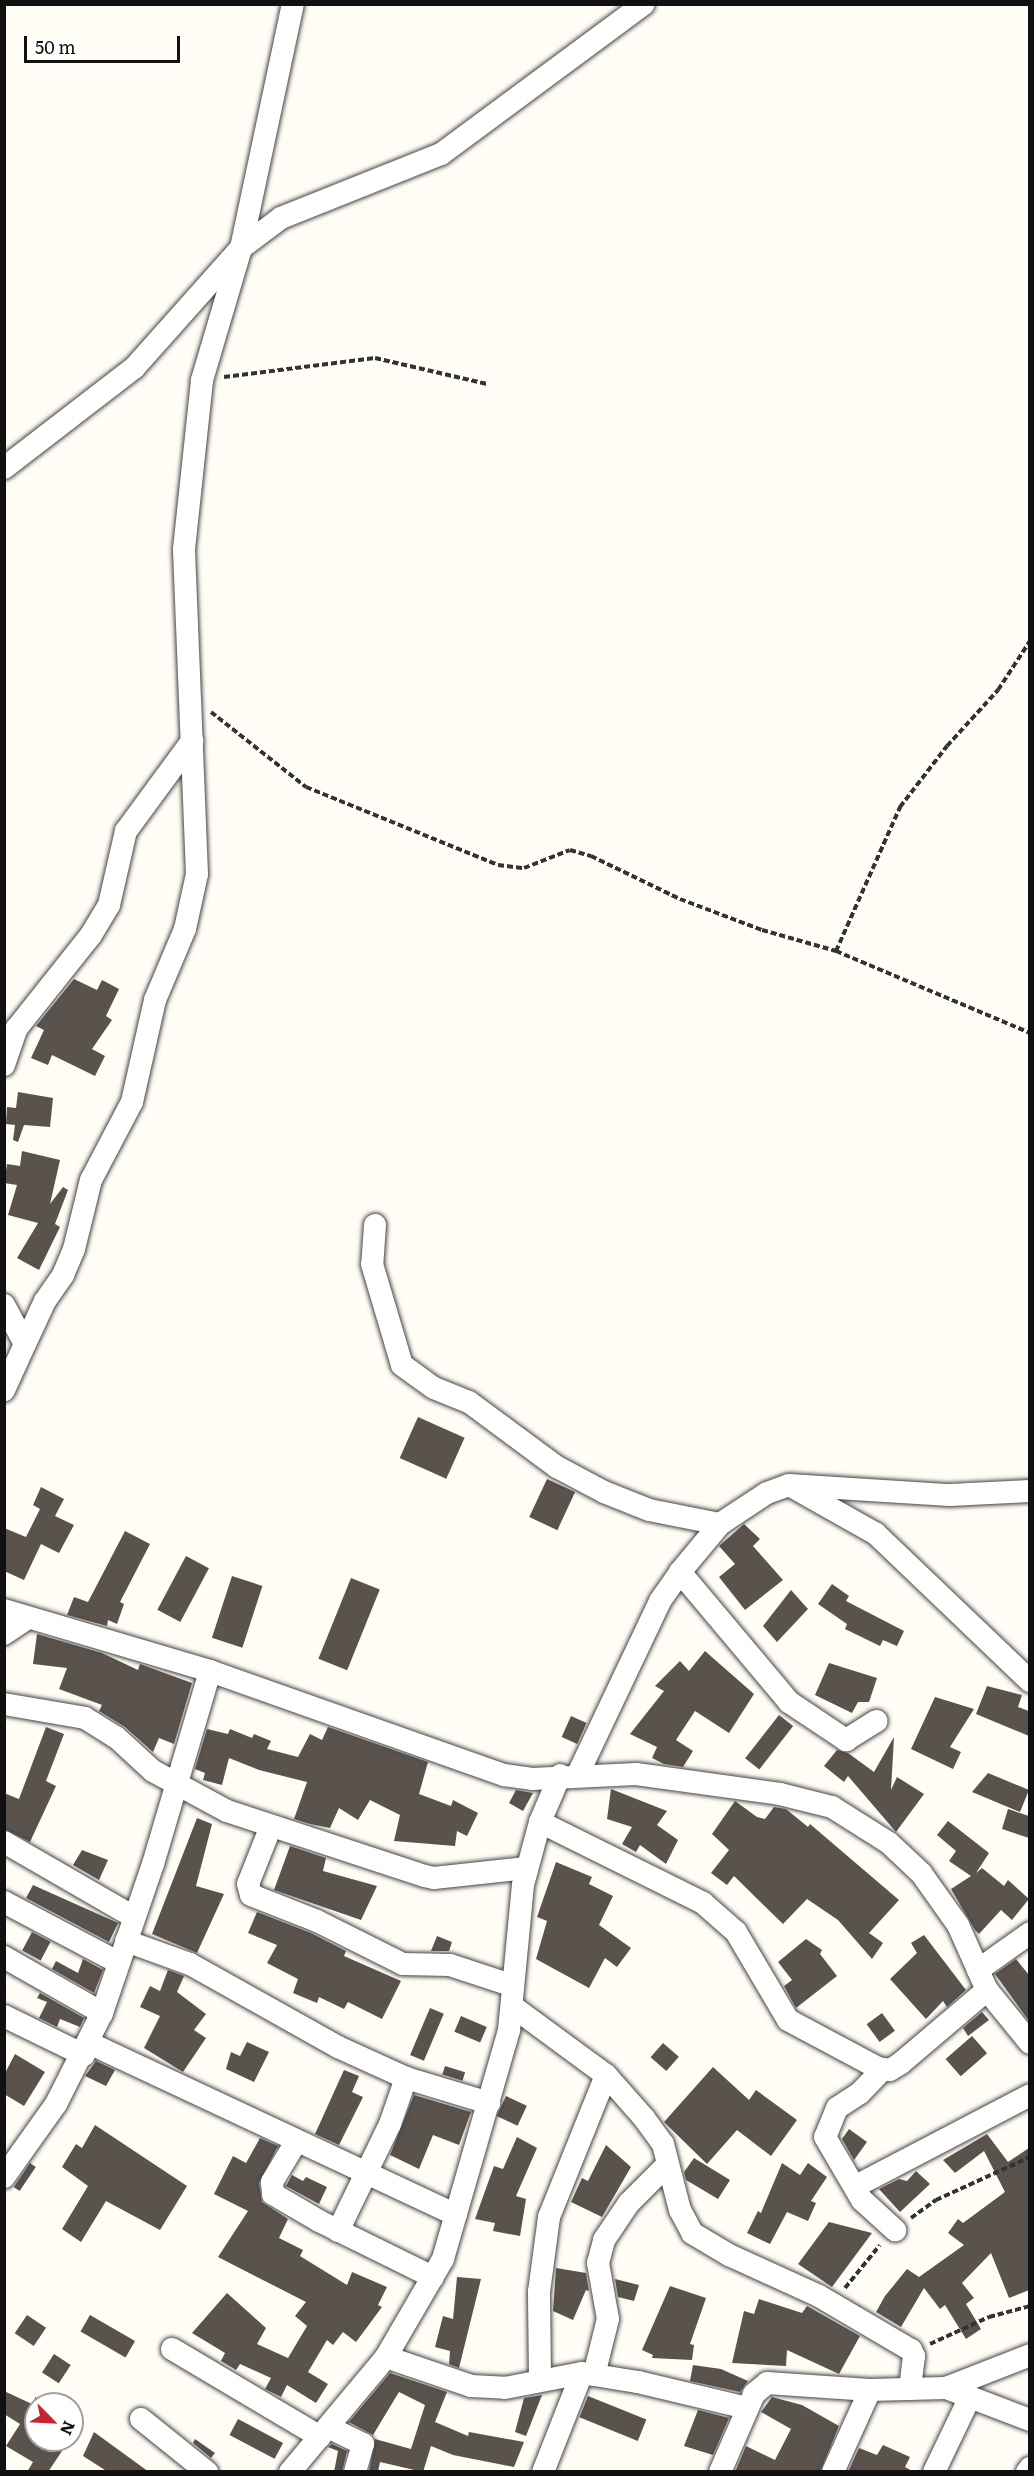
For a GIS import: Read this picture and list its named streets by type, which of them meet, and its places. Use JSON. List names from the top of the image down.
{
  "scale_bar": "50 m",
  "north": "bottom right"
}
